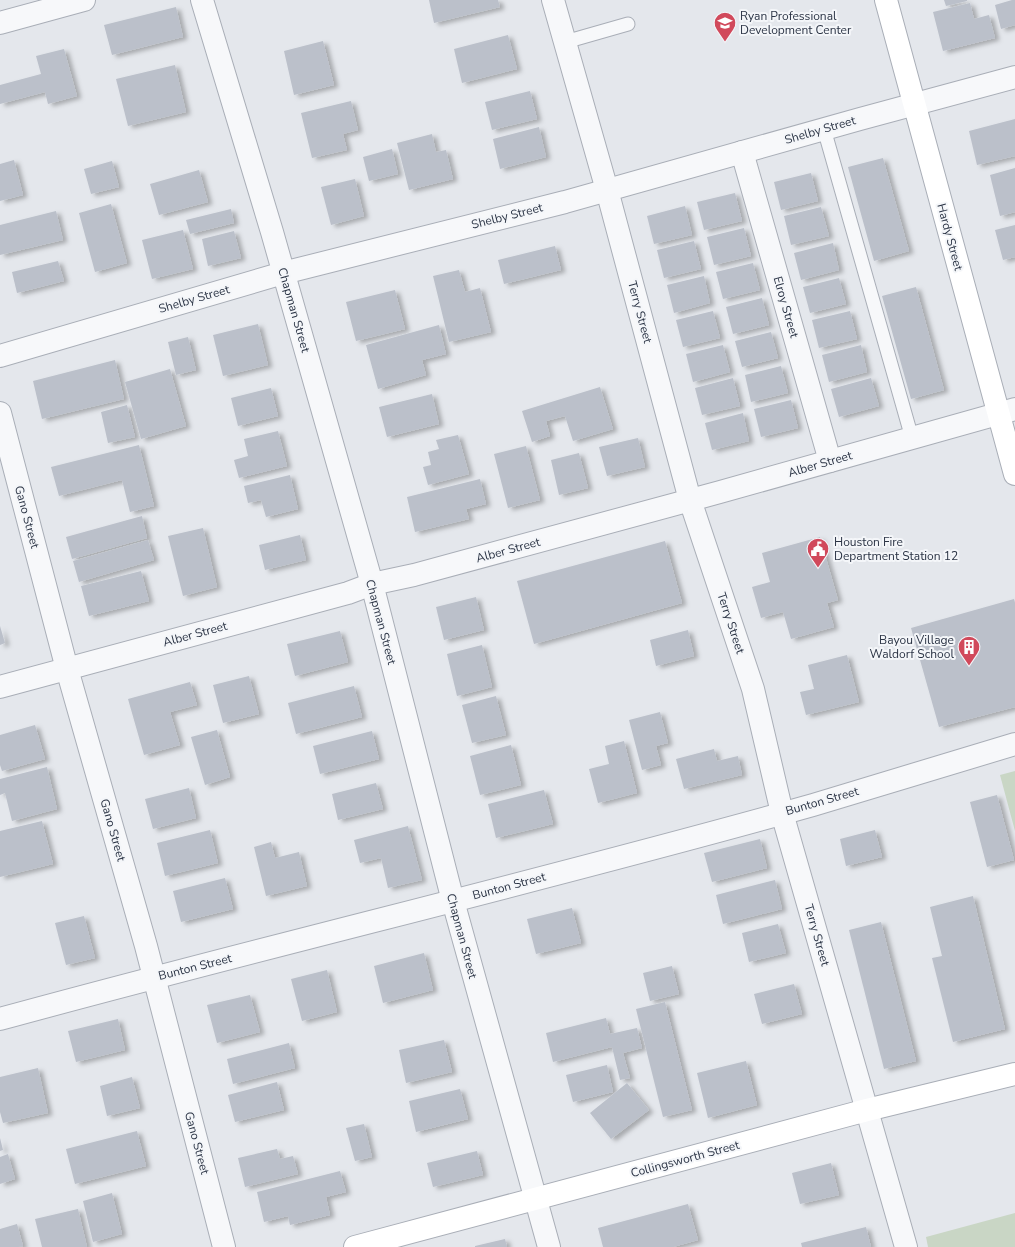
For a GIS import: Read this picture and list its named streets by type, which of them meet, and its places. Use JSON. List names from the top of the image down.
{
  "streets": {
    "main road": ["Hardy Street", "Collingsworth Street"],
    "street": [
      "Shelby Street",
      "Elroy Street",
      "Chapman Street",
      "Terry Street",
      "Alber Street",
      "Gano Street",
      "Bunton Street"
    ]
  },
  "crossings": [
    ["Shelby Street", "Hardy Street"],
    ["Shelby Street", "Elroy Street"],
    ["Shelby Street", "Chapman Street"],
    ["Shelby Street", "Terry Street"],
    ["Hardy Street", "Alber Street"],
    ["Elroy Street", "Alber Street"],
    ["Chapman Street", "Alber Street"],
    ["Chapman Street", "Bunton Street"],
    ["Chapman Street", "Collingsworth Street"],
    ["Terry Street", "Alber Street"],
    ["Terry Street", "Bunton Street"],
    ["Terry Street", "Collingsworth Street"],
    ["Alber Street", "Gano Street"],
    ["Gano Street", "Bunton Street"]
  ],
  "places": {
    "school or university": ["Ryan Professional Development Center"],
    "public building": ["Houston Fire Department Station 12"],
    "building": ["Bayou Village Waldorf School"]
  }
}
